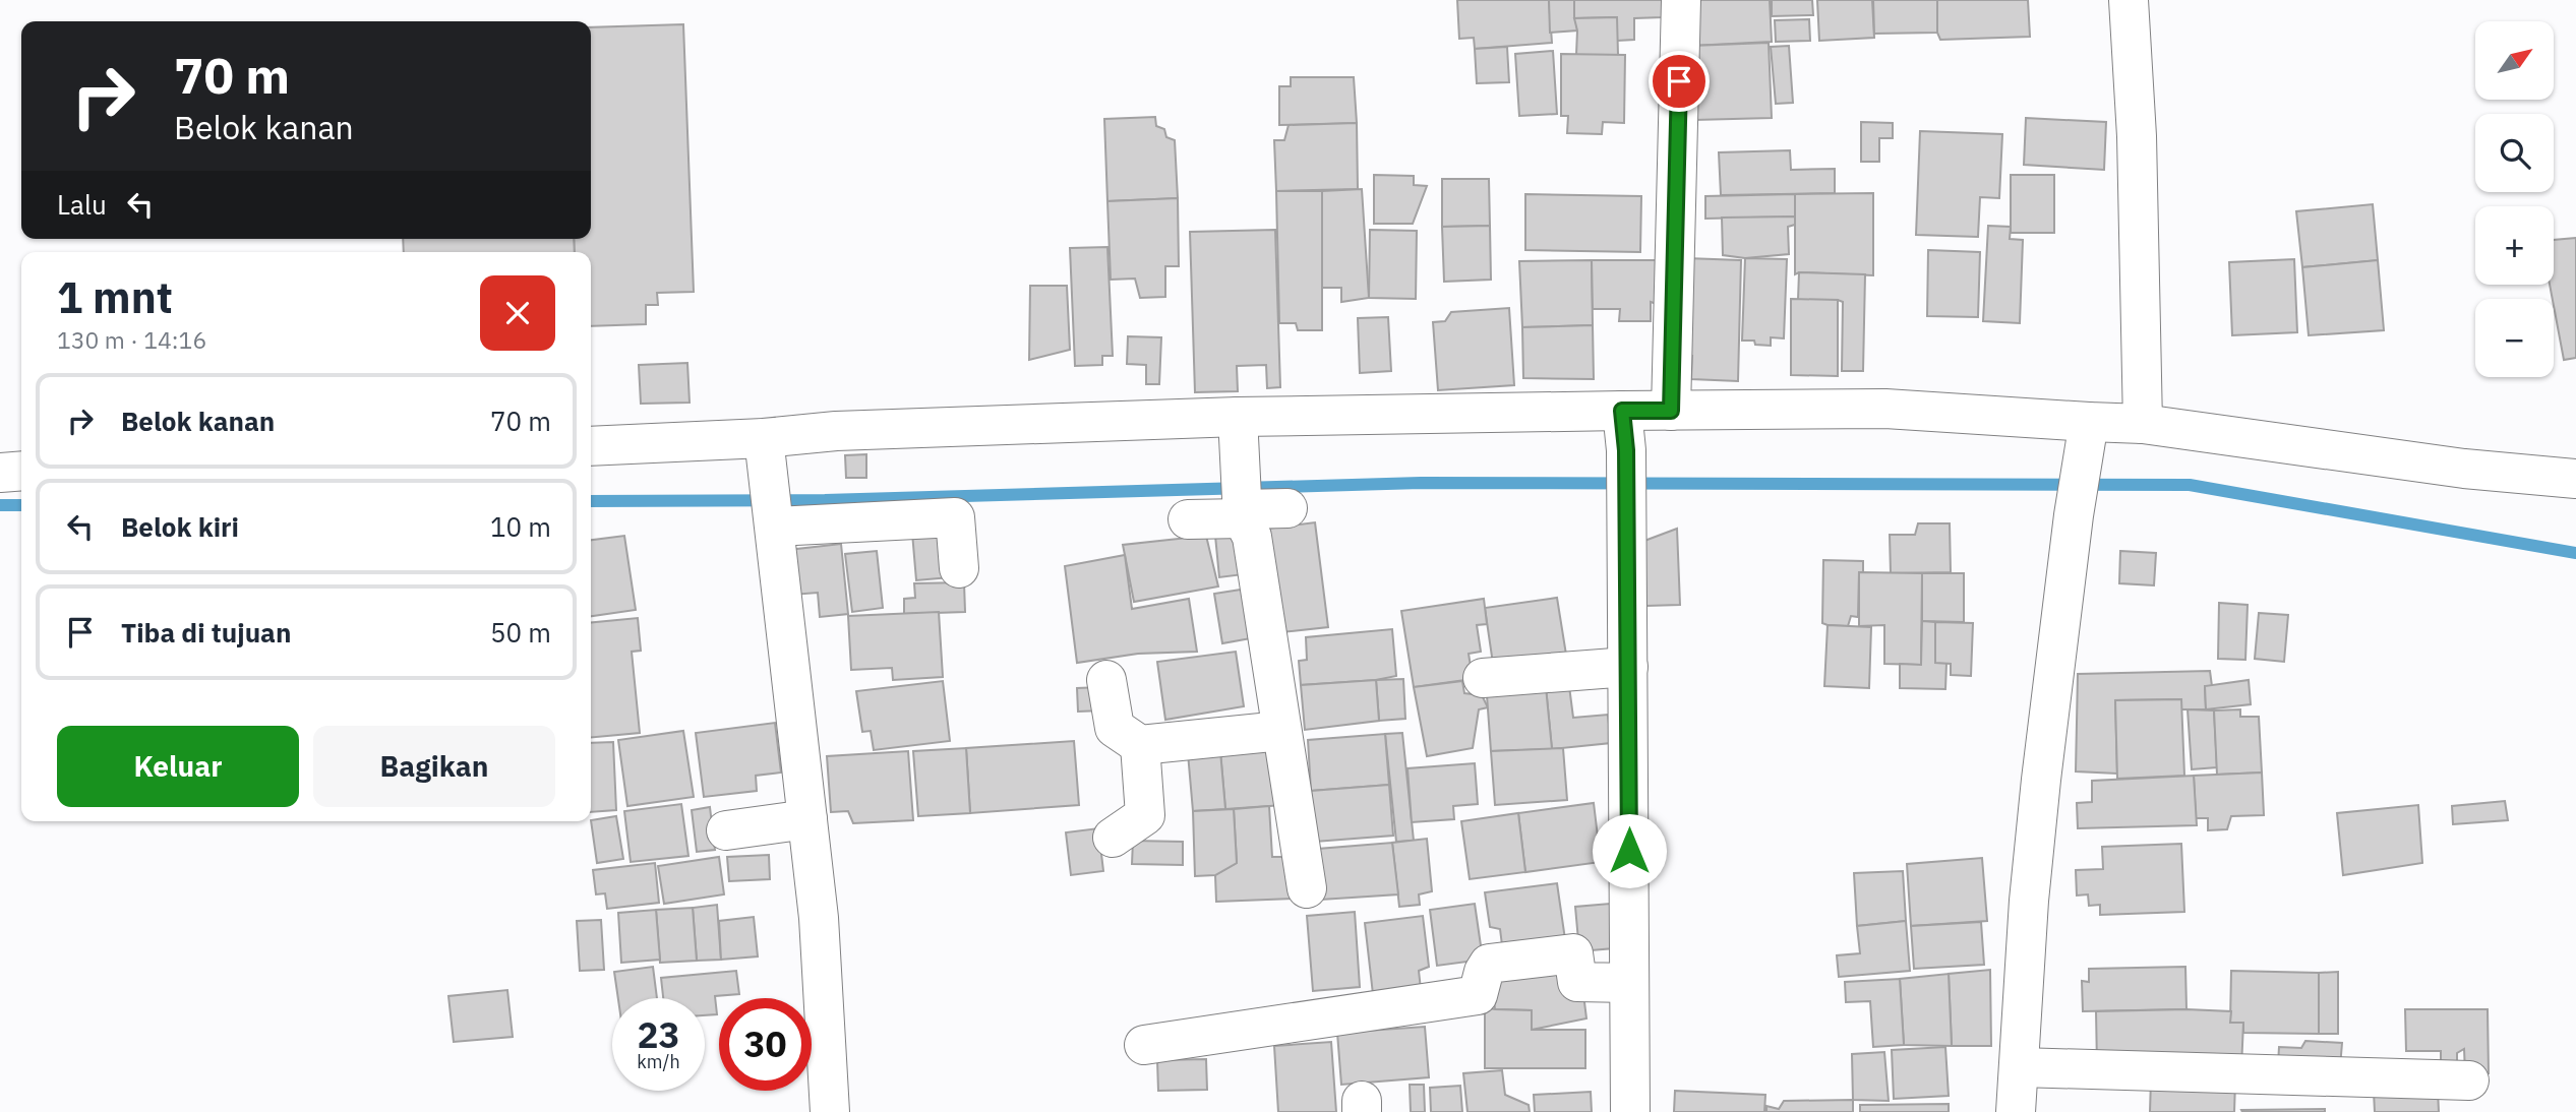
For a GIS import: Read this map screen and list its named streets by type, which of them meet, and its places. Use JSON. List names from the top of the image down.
{
  "north": "top right",
  "page": {
    "map_buttons": ["+", "−"],
    "turn": ["70 m", "Belok kanan"],
    "then": "Lalu",
    "heading": ["1 mnt", "130 m · 14:16"],
    "list": [
      {
        "name": "Belok kanan",
        "value": "70 m"
      },
      {
        "name": "Belok kiri",
        "value": "10 m"
      },
      {
        "name": "Tiba di tujuan",
        "value": "50 m"
      }
    ],
    "buttons": ["Keluar", "Bagikan"],
    "speed": "23 km/h",
    "limit": "30"
  }
}
